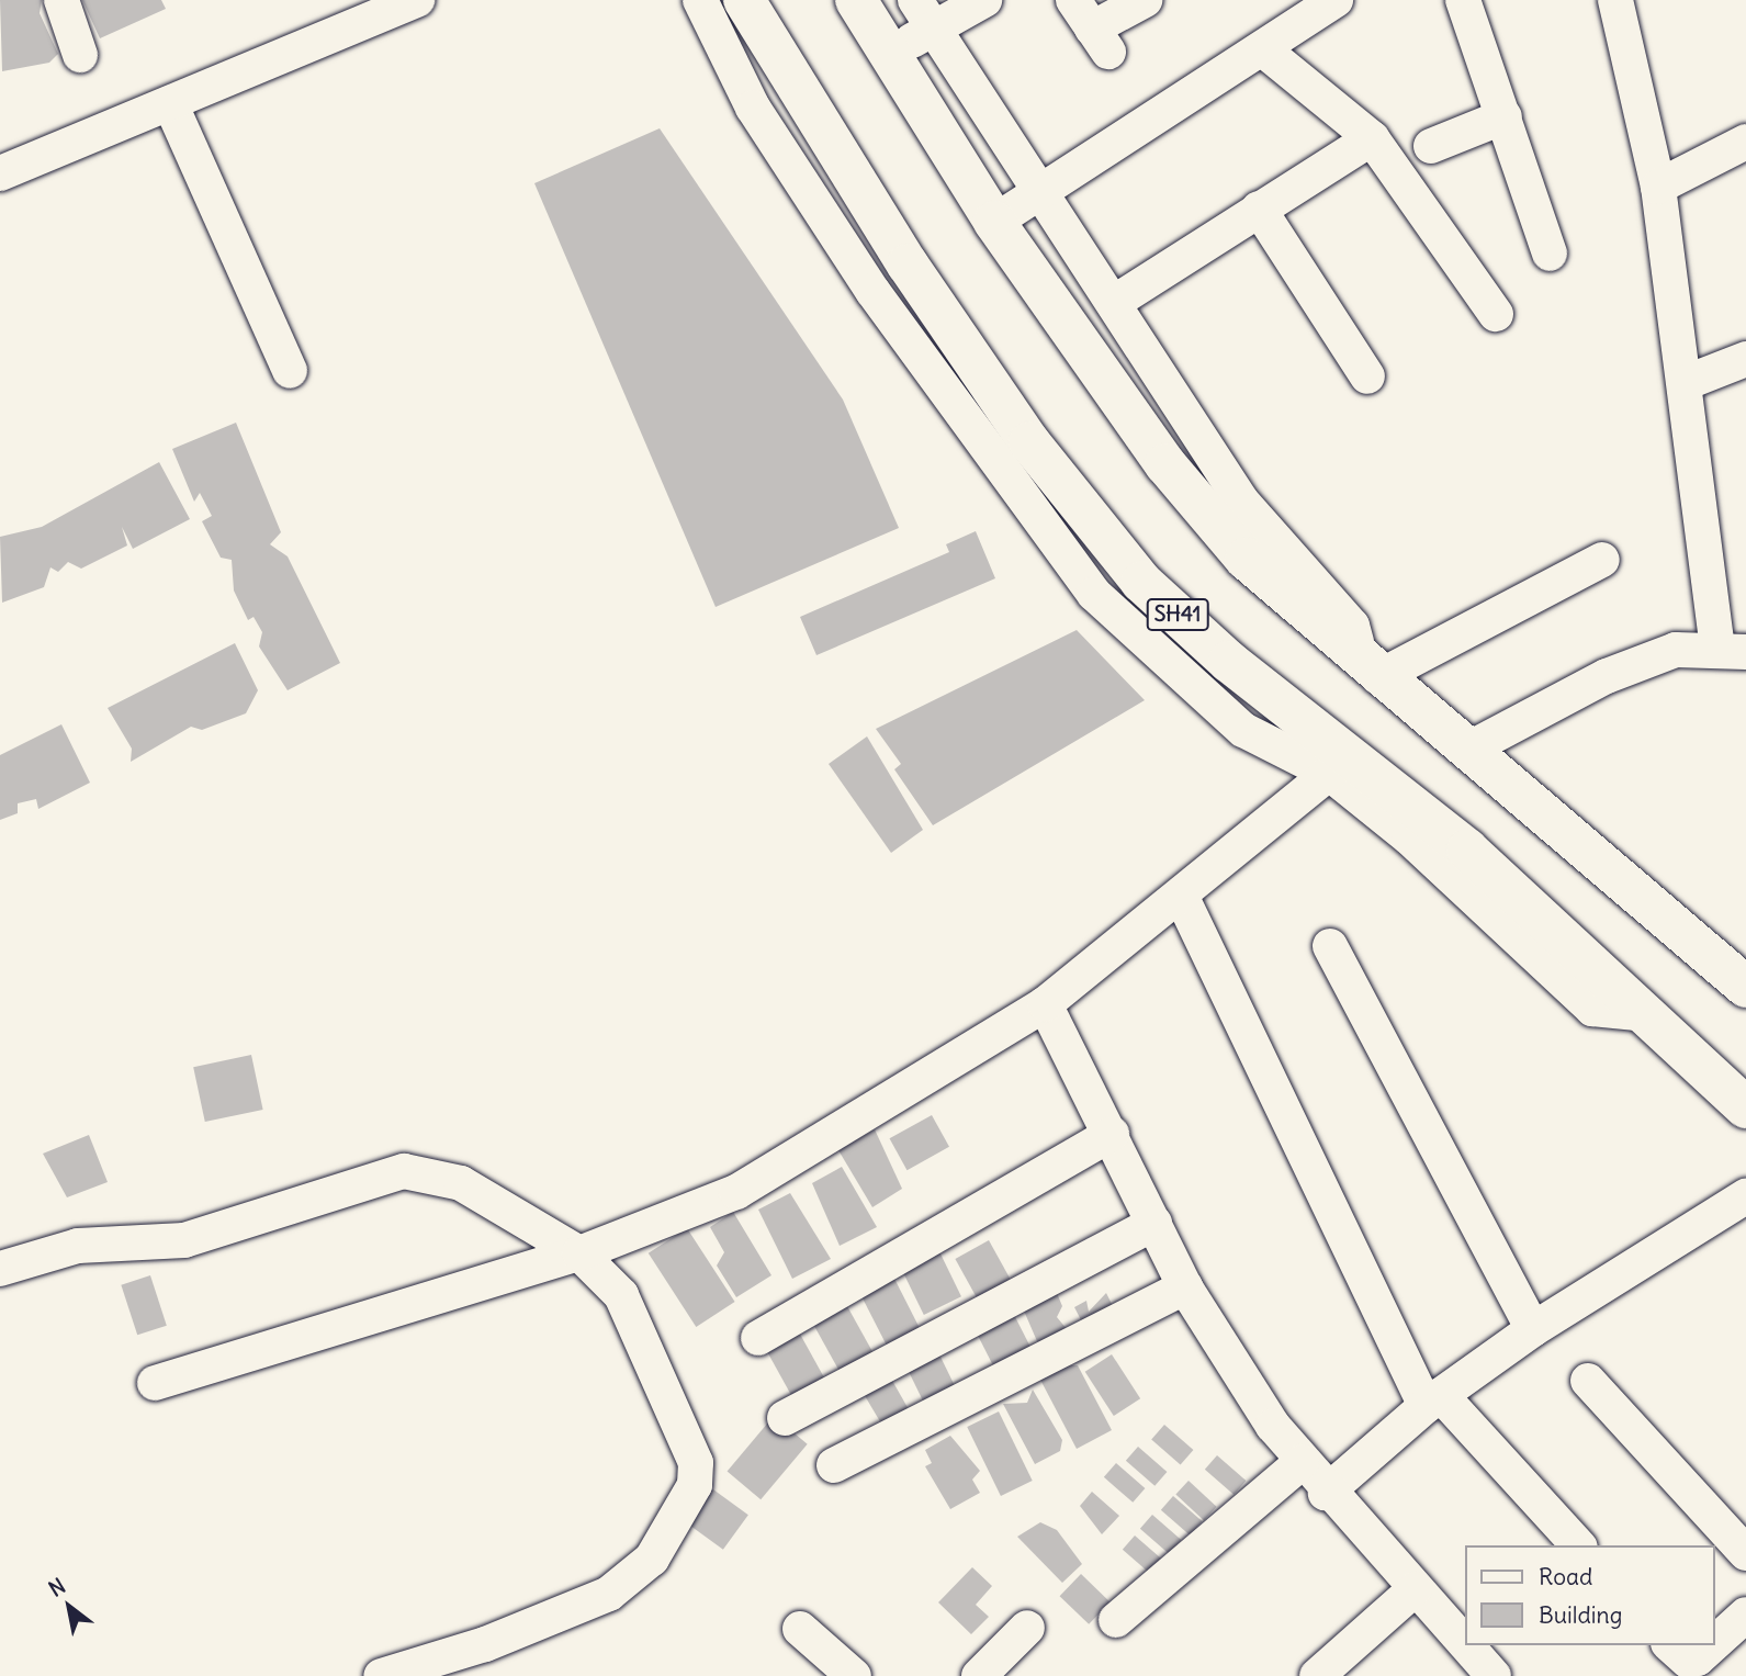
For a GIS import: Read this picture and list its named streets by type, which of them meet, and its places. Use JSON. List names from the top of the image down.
{
  "streets": {
    "main road": ["SH41"]
  },
  "legend": ["Road", "Building"],
  "north": "top left"
}
